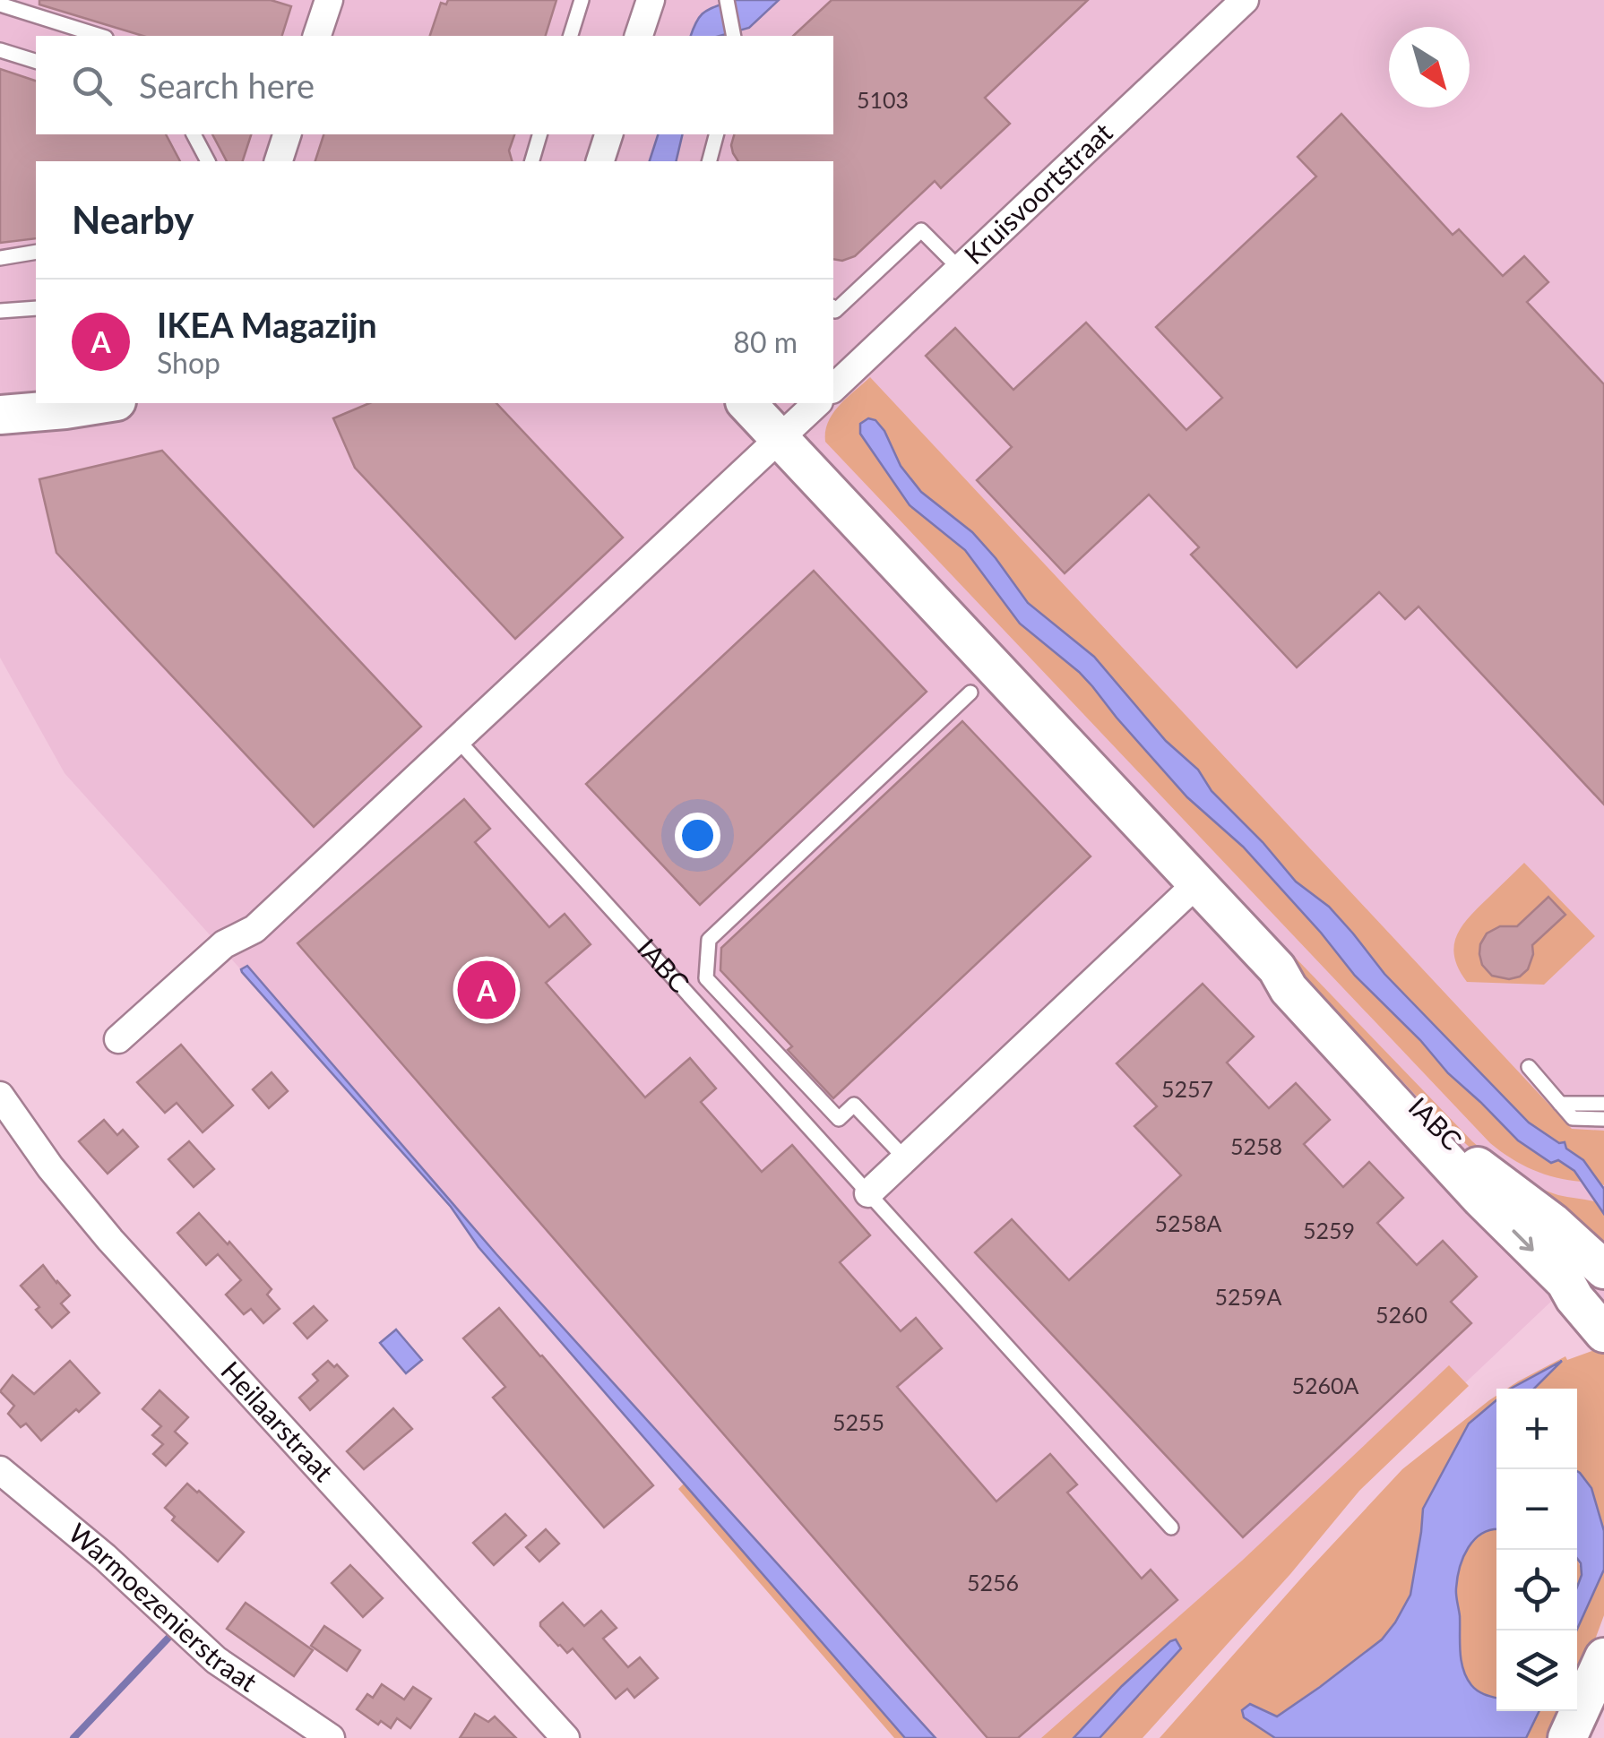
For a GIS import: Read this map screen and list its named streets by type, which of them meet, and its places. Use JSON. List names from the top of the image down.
{
  "streets": {
    "street": [
      "Kruisvoortstraat",
      "IABC",
      "Heilaarstraat",
      "Warmoezenierstraat"
    ]
  },
  "house_numbers": [
    "5103",
    "5257",
    "5258",
    "5258A",
    "5259",
    "5259A",
    "5260",
    "5260A",
    "5255",
    "5256"
  ],
  "north": "bottom right",
  "page": {
    "search": "Search here",
    "heading": "Nearby",
    "list": [
      {
        "mark": "A",
        "name": "IKEA Magazijn",
        "note": "Shop",
        "value": "80 m"
      }
    ],
    "pins": "A",
    "map_buttons": ["+", "−"]
  }
}
